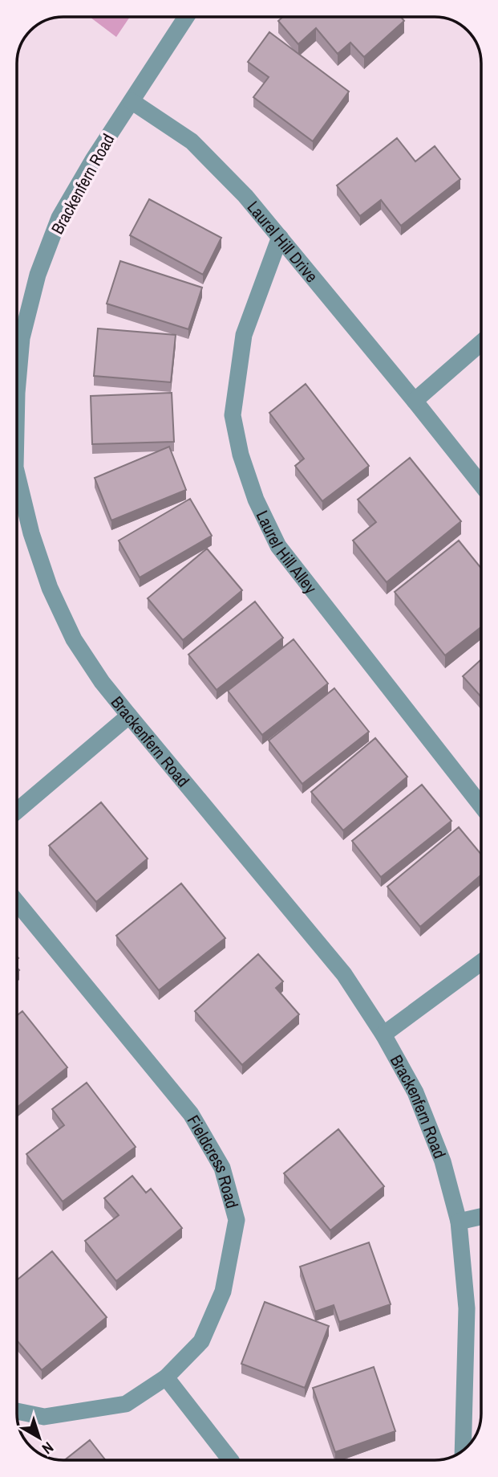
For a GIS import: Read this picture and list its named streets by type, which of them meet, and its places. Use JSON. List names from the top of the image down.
{
  "streets": {
    "street": [
      "Brackenfern Road",
      "Laurel Hill Drive",
      "Laurel Hill Alley",
      "Fieldcress Road"
    ]
  },
  "crossings": [
    ["Brackenfern Road", "Laurel Hill Drive"],
    ["Laurel Hill Drive", "Laurel Hill Alley"]
  ],
  "north": "bottom right"
}
